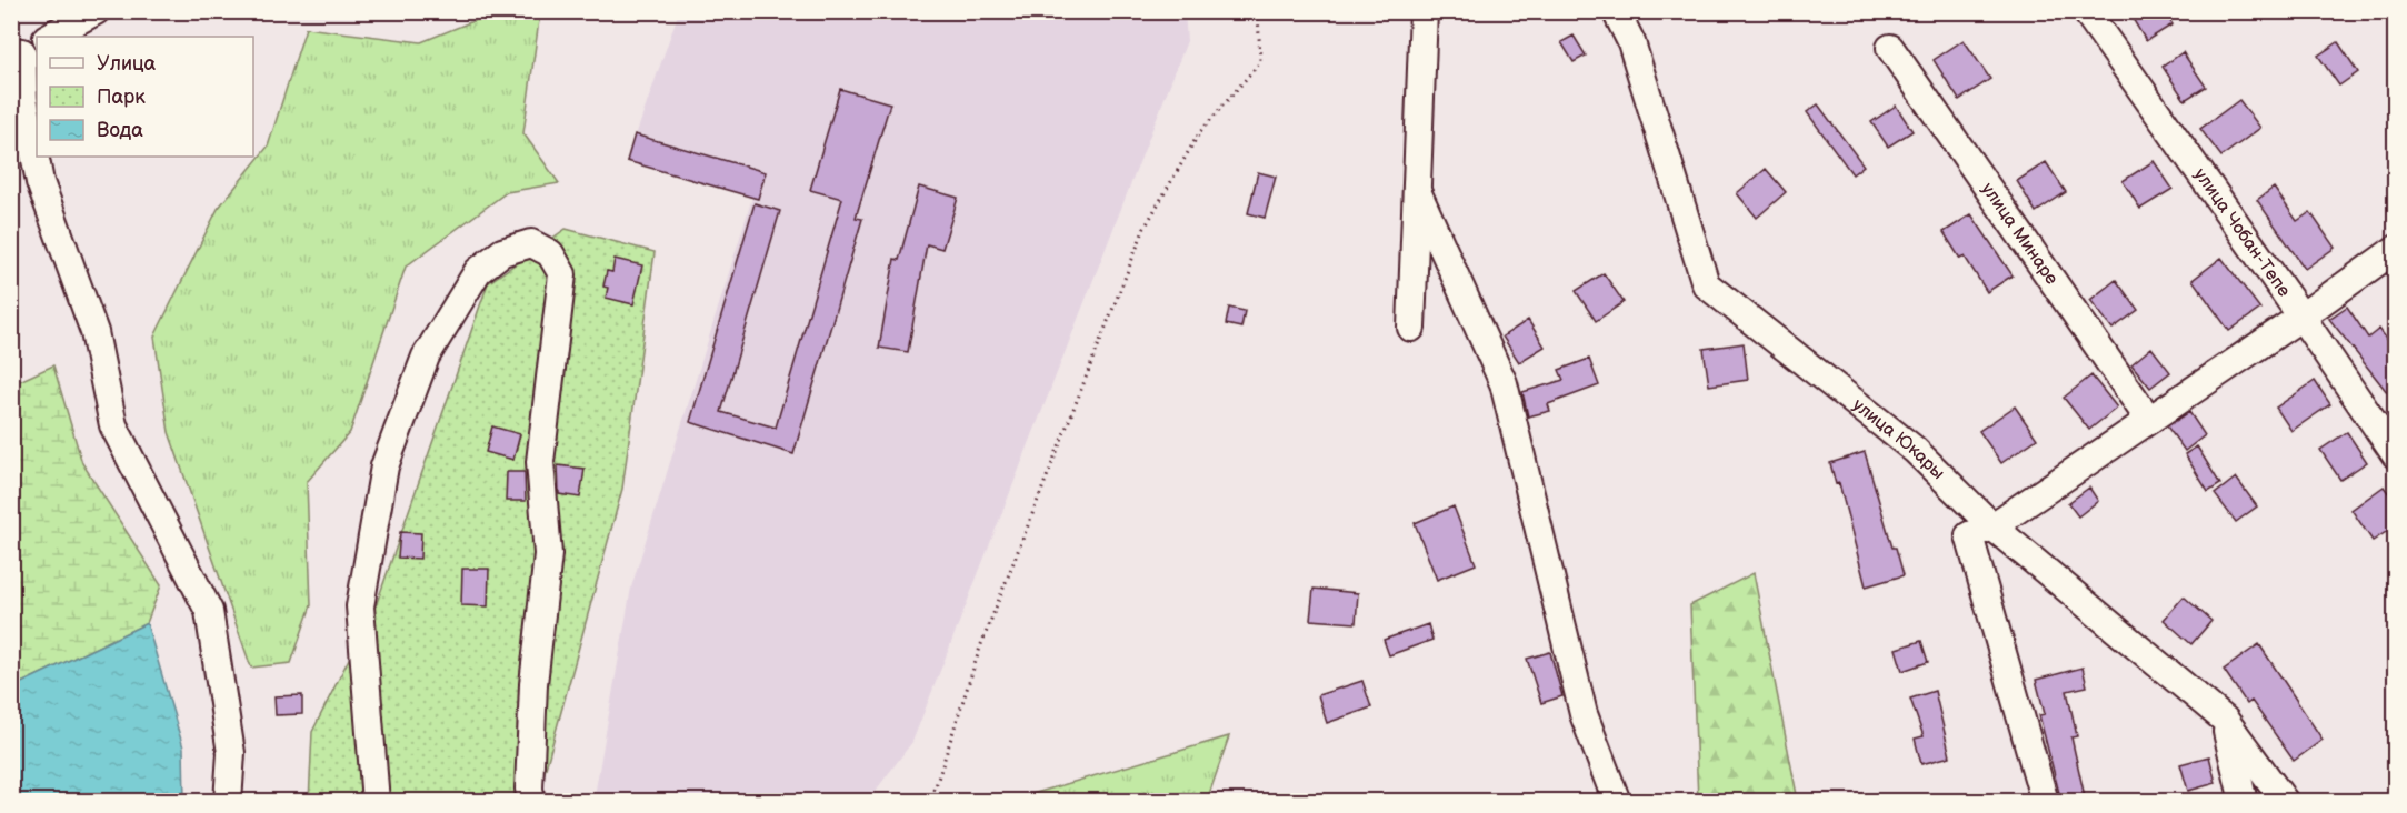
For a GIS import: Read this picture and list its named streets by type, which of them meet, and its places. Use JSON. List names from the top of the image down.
{
  "streets": {
    "street": ["улица Чобан-Тепе", "улица Минаре", "улица Юкары"]
  },
  "legend": ["Улица", "Парк", "Вода"]
}
